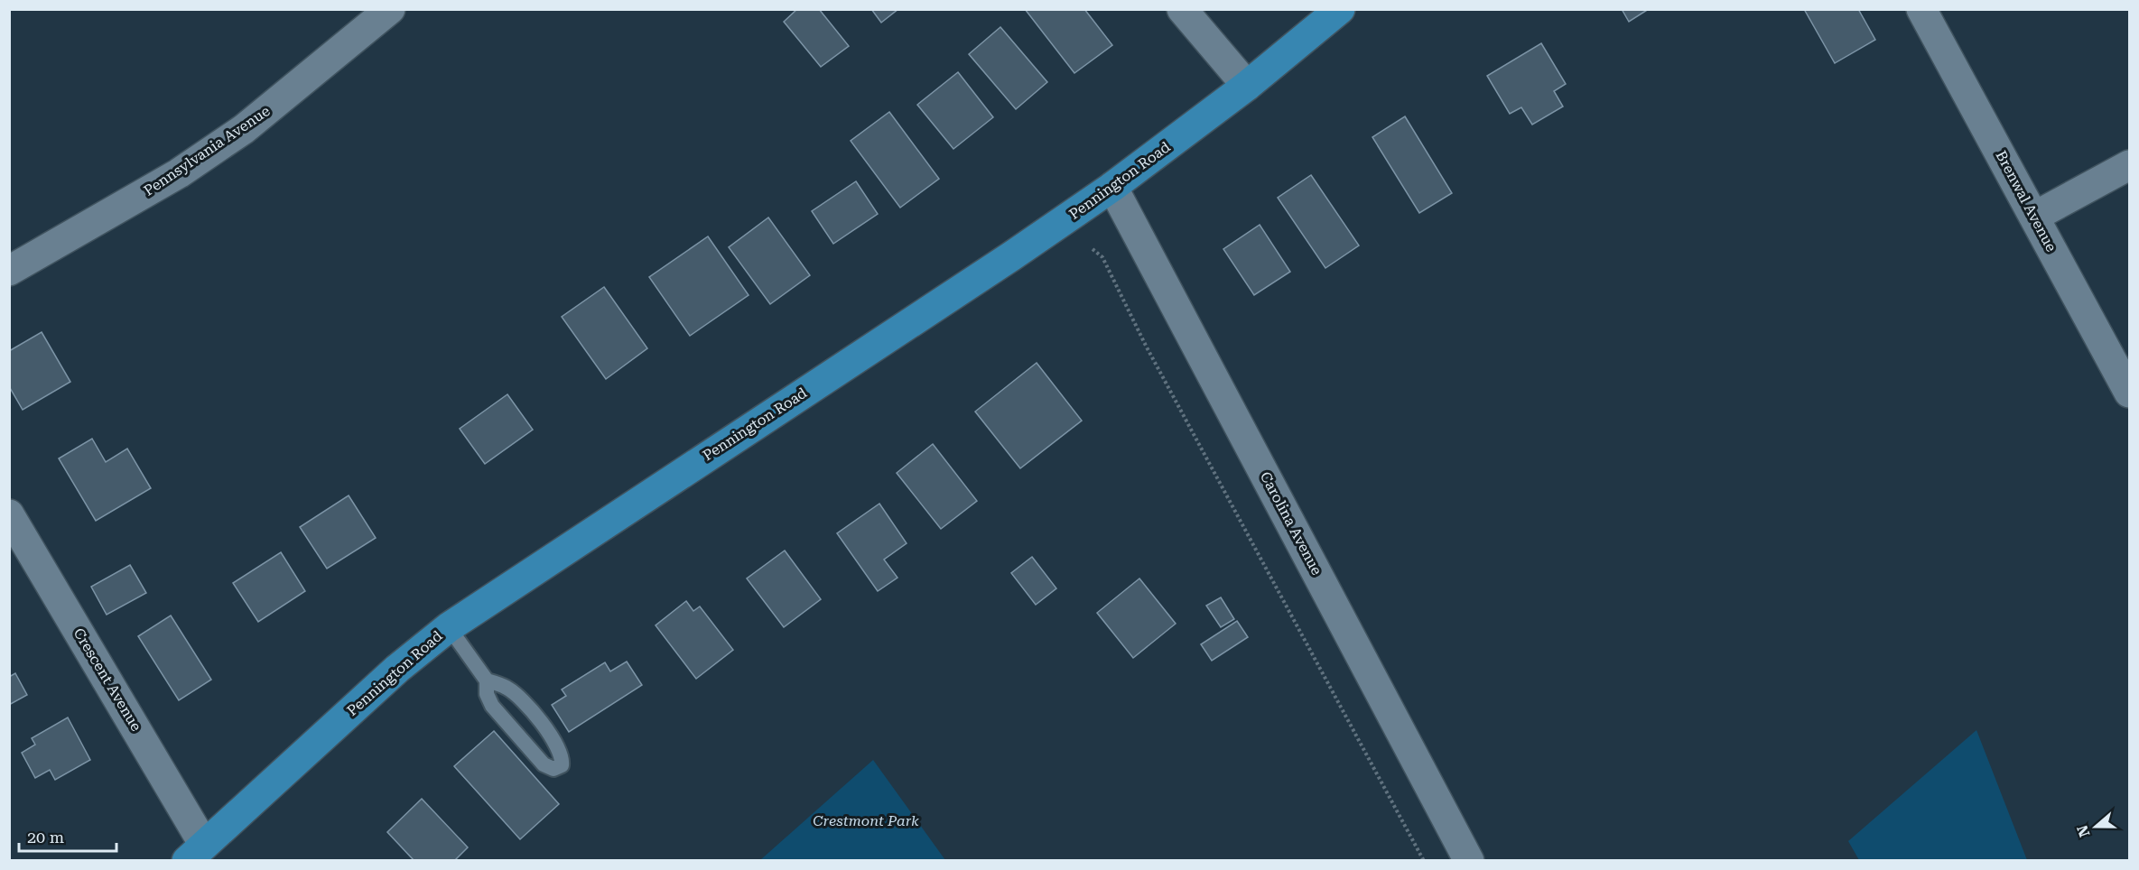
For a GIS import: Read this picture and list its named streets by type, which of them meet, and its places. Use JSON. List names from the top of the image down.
{
  "streets": {
    "main road": ["Pennington Road"],
    "street": [
      "Pennsylvania Avenue",
      "Brenwal Avenue",
      "Carolina Avenue",
      "Crescent Avenue"
    ]
  },
  "crossings": [
    ["Pennington Road", "Carolina Avenue"],
    ["Pennington Road", "Crescent Avenue"]
  ],
  "parks": ["Crestmont Park"],
  "scale_bar": "20 m",
  "north": "left"
}
